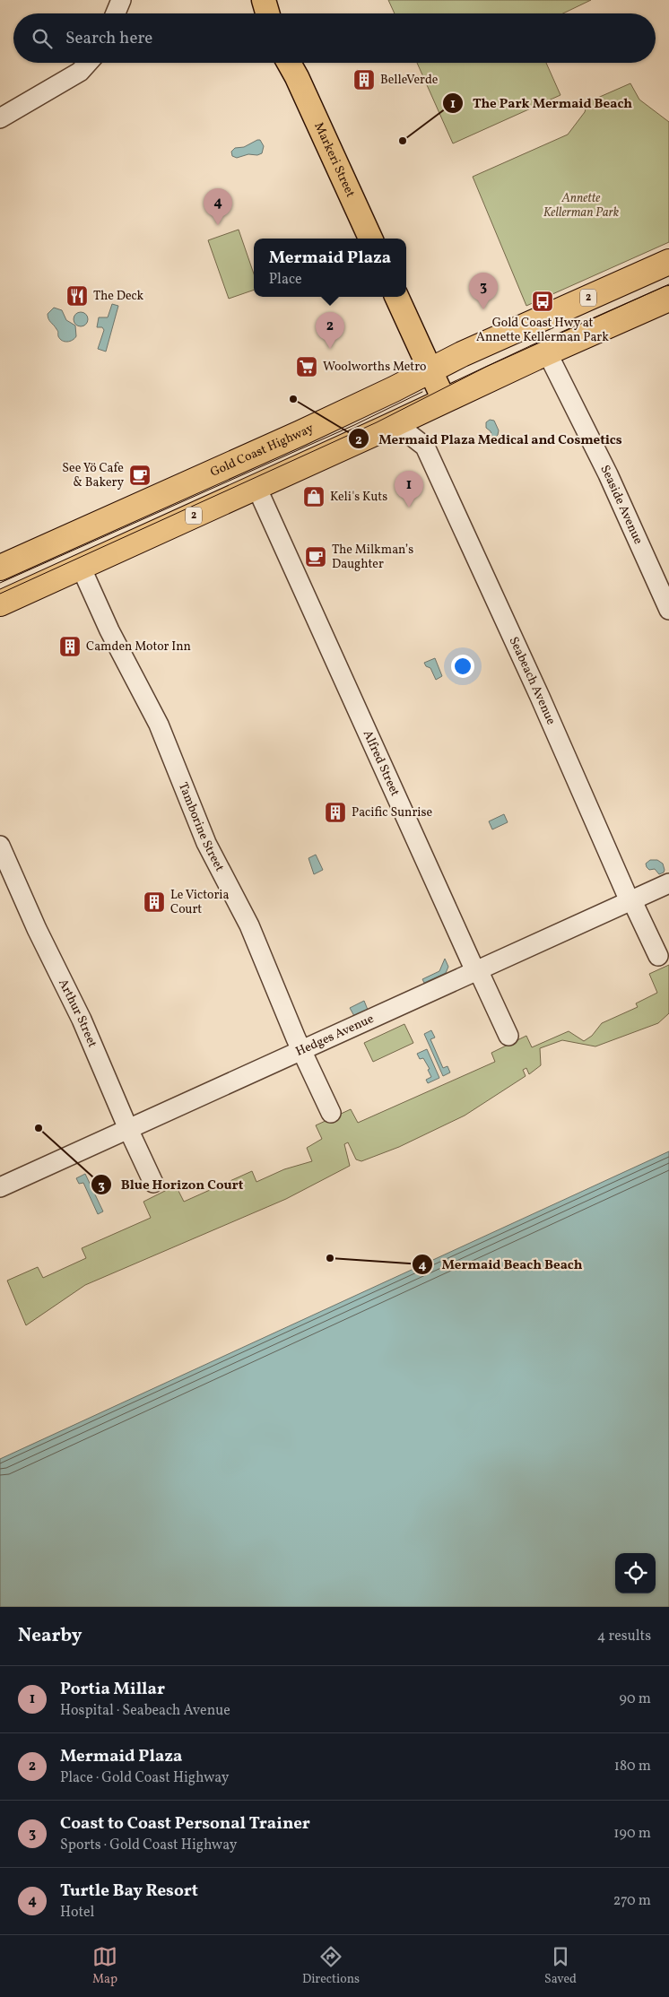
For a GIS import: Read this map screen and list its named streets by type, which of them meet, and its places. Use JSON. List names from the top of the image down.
{
  "streets": {
    "highway": ["2", "Gold Coast Highway"],
    "main road": ["Markeri Street"],
    "street": [
      "Seaside Avenue",
      "Seabeach Avenue",
      "Alfred Street",
      "Tamborine Street",
      "Arthur Street",
      "Hedges Avenue"
    ]
  },
  "crossings": [
    ["2", "Seaside Avenue"],
    ["2", "Seabeach Avenue"],
    ["2", "Alfred Street"],
    ["2", "Tamborine Street"],
    ["Seabeach Avenue", "Hedges Avenue"],
    ["Alfred Street", "Hedges Avenue"],
    ["Tamborine Street", "Hedges Avenue"],
    ["Arthur Street", "Hedges Avenue"]
  ],
  "parks": ["Annette Kellerman Park"],
  "places": {
    "building": [
      "BelleVerde",
      "Camden Motor Inn",
      "Pacific Sunrise",
      "Le Victoria Court"
    ],
    "other": [
      "The Park Mermaid Beach",
      "Mermaid Plaza Medical and Cosmetics",
      "Blue Horizon Court",
      "Mermaid Beach Beach"
    ],
    "restaurant": ["The Deck"],
    "bus stop": ["Gold Coast Hwy at Annette Kellerman Park"],
    "supermarket": ["Woolworths Metro"],
    "cafe": ["See Yö Cafe & Bakery", "The Milkman’s Daughter"],
    "shop": ["Keli's Kuts"]
  },
  "page": {
    "search": "Search here",
    "pins": [
      "4",
      "3",
      "2",
      "1"
    ],
    "popup": ["Mermaid Plaza", "Place"],
    "heading": ["Nearby", "4 results"],
    "list": [
      {
        "mark": "1",
        "name": "Portia Millar",
        "note": "Hospital · Seabeach Avenue",
        "value": "90 m"
      },
      {
        "mark": "2",
        "name": "Mermaid Plaza",
        "note": "Place · Gold Coast Highway",
        "value": "180 m"
      },
      {
        "mark": "3",
        "name": "Coast to Coast Personal Trainer",
        "note": "Sports · Gold Coast Highway",
        "value": "190 m"
      },
      {
        "mark": "4",
        "name": "Turtle Bay Resort",
        "note": "Hotel",
        "value": "270 m"
      }
    ],
    "nav": ["Map", "Directions", "Saved"]
  }
}
